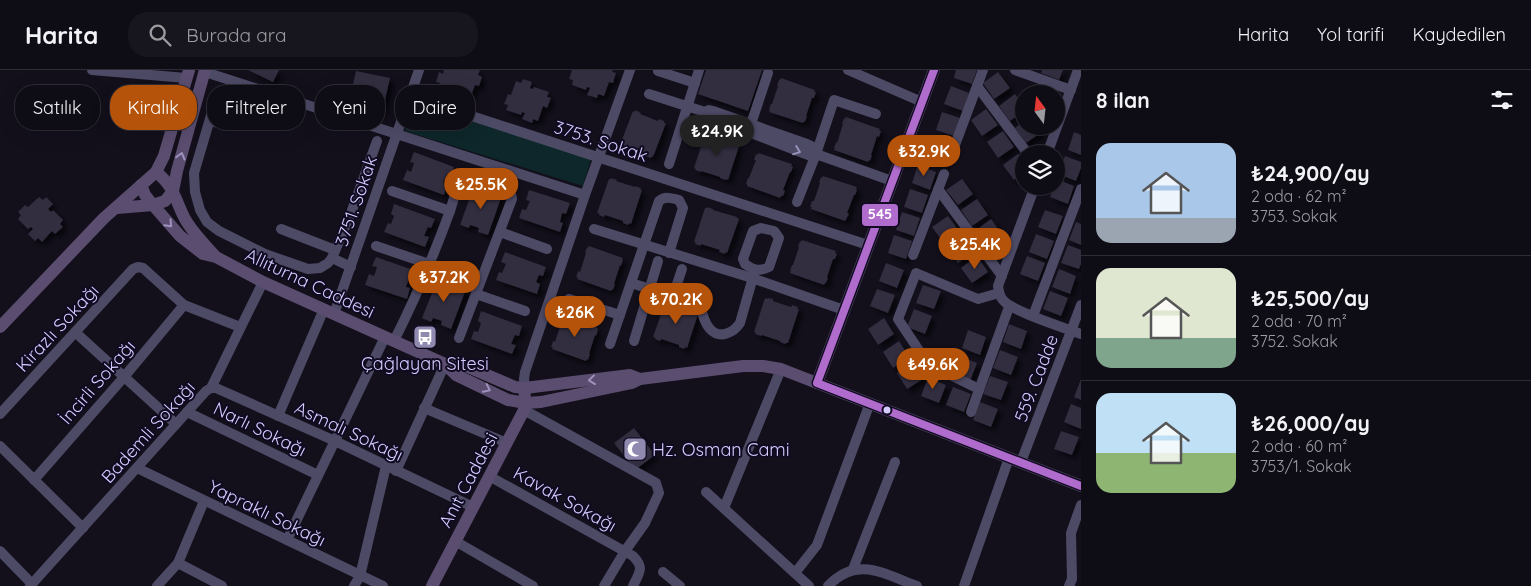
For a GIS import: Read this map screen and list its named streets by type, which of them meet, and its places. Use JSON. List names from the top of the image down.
{
  "streets": {
    "main road": ["Allıturna Caddesi", "Anıt Caddesi"],
    "street": [
      "3753. Sokak",
      "3751. Sokak",
      "Kirazlı Sokağı",
      "559. Cadde",
      "İncirli Sokağı",
      "Narlı Sokağı",
      "Asmalı Sokağı",
      "Bademli Sokağı",
      "Kavak Sokağı",
      "Yapraklı Sokağı"
    ]
  },
  "crossings": [
    ["3751. Sokak", "Allıturna Caddesi"],
    ["3751. Sokak", "Asmalı Sokağı"],
    ["Allıturna Caddesi", "559. Cadde"],
    ["Allıturna Caddesi", "Bademli Sokağı"],
    ["Allıturna Caddesi", "Anıt Caddesi"],
    ["Kirazlı Sokağı", "İncirli Sokağı"],
    ["Narlı Sokağı", "Bademli Sokağı"],
    ["Asmalı Sokağı", "Bademli Sokağı"],
    ["Asmalı Sokağı", "Anıt Caddesi"],
    ["Bademli Sokağı", "Yapraklı Sokağı"],
    ["Anıt Caddesi", "Kavak Sokağı"]
  ],
  "places": {
    "bus stop": ["Çağlayan Sitesi"],
    "mosque": ["Hz. Osman Cami"]
  },
  "lines": ["transit line 545"],
  "north": "top",
  "page": {
    "header": "Harita",
    "search": "Burada ara",
    "nav": ["Harita", "Yol tarifi", "Kaydedilen"],
    "heading": "8 ilan",
    "chip": [
      "Satılık",
      "Kiralık",
      "Filtreler",
      "Yeni",
      "Daire"
    ],
    "price": [
      "₺24.9K",
      "₺32.9K",
      "₺25.5K",
      "₺25.4K",
      "₺37.2K",
      "₺70.2K",
      "₺26K",
      "₺49.6K"
    ],
    "list": [
      {
        "name": "₺24,900/ay",
        "note": "2 oda · 62 m² · 3753. Sokak"
      },
      {
        "name": "₺25,500/ay",
        "note": "2 oda · 70 m² · 3752. Sokak"
      },
      {
        "name": "₺26,000/ay",
        "note": "2 oda · 60 m² · 3753/1. Sokak"
      }
    ]
  }
}
